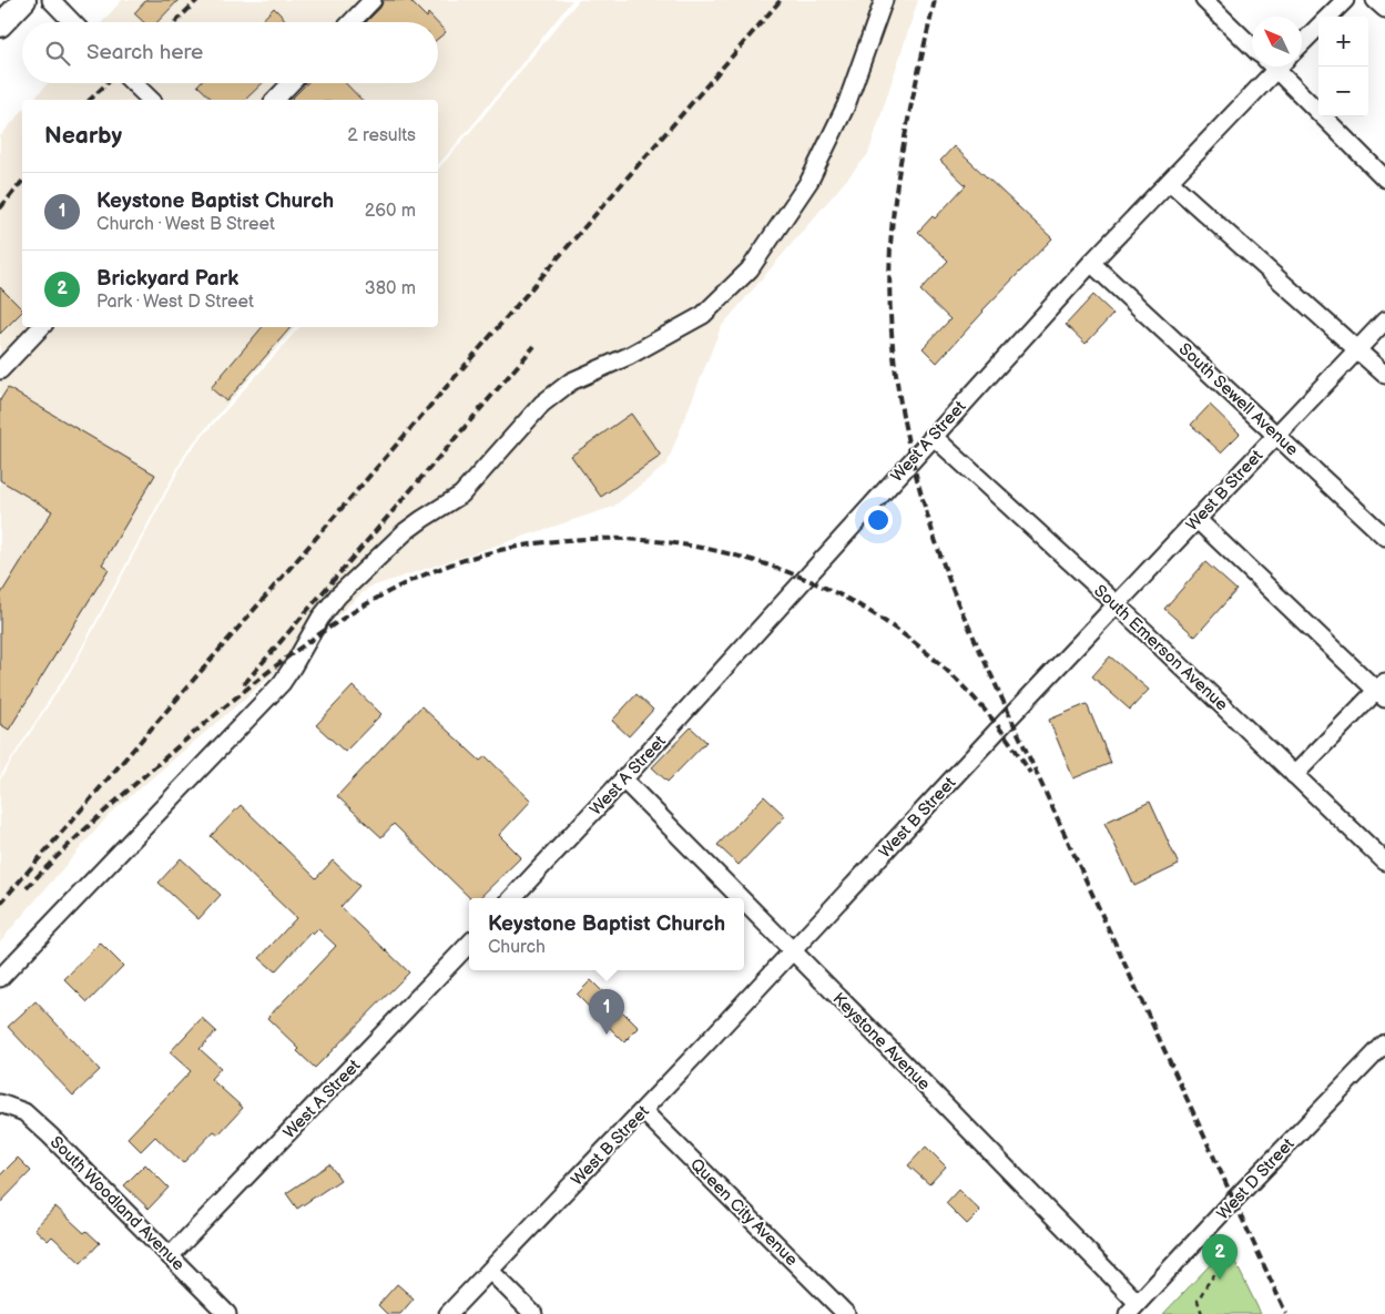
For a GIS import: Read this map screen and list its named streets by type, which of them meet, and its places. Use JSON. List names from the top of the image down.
{
  "streets": {
    "street": [
      "South Sewell Avenue",
      "West A Street",
      "West B Street",
      "South Emerson Avenue",
      "Keystone Avenue",
      "West D Street",
      "South Woodland Avenue",
      "Queen City Avenue"
    ]
  },
  "crossings": [
    ["South Sewell Avenue", "West A Street"],
    ["South Sewell Avenue", "West B Street"],
    ["West A Street", "South Emerson Avenue"],
    ["West A Street", "Keystone Avenue"],
    ["West A Street", "South Woodland Avenue"],
    ["West B Street", "South Emerson Avenue"],
    ["West B Street", "Keystone Avenue"],
    ["West B Street", "Queen City Avenue"],
    ["Keystone Avenue", "West D Street"]
  ],
  "north": "top left",
  "page": {
    "map_buttons": ["+", "−"],
    "search": "Search here",
    "heading": ["Nearby", "2 results"],
    "list": [
      {
        "mark": "1",
        "name": "Keystone Baptist Church",
        "note": "Church · West B Street",
        "value": "260 m"
      },
      {
        "mark": "2",
        "name": "Brickyard Park",
        "note": "Park · West D Street",
        "value": "380 m"
      }
    ],
    "popup": ["Keystone Baptist Church", "Church"],
    "pins": ["1", "2"]
  }
}
